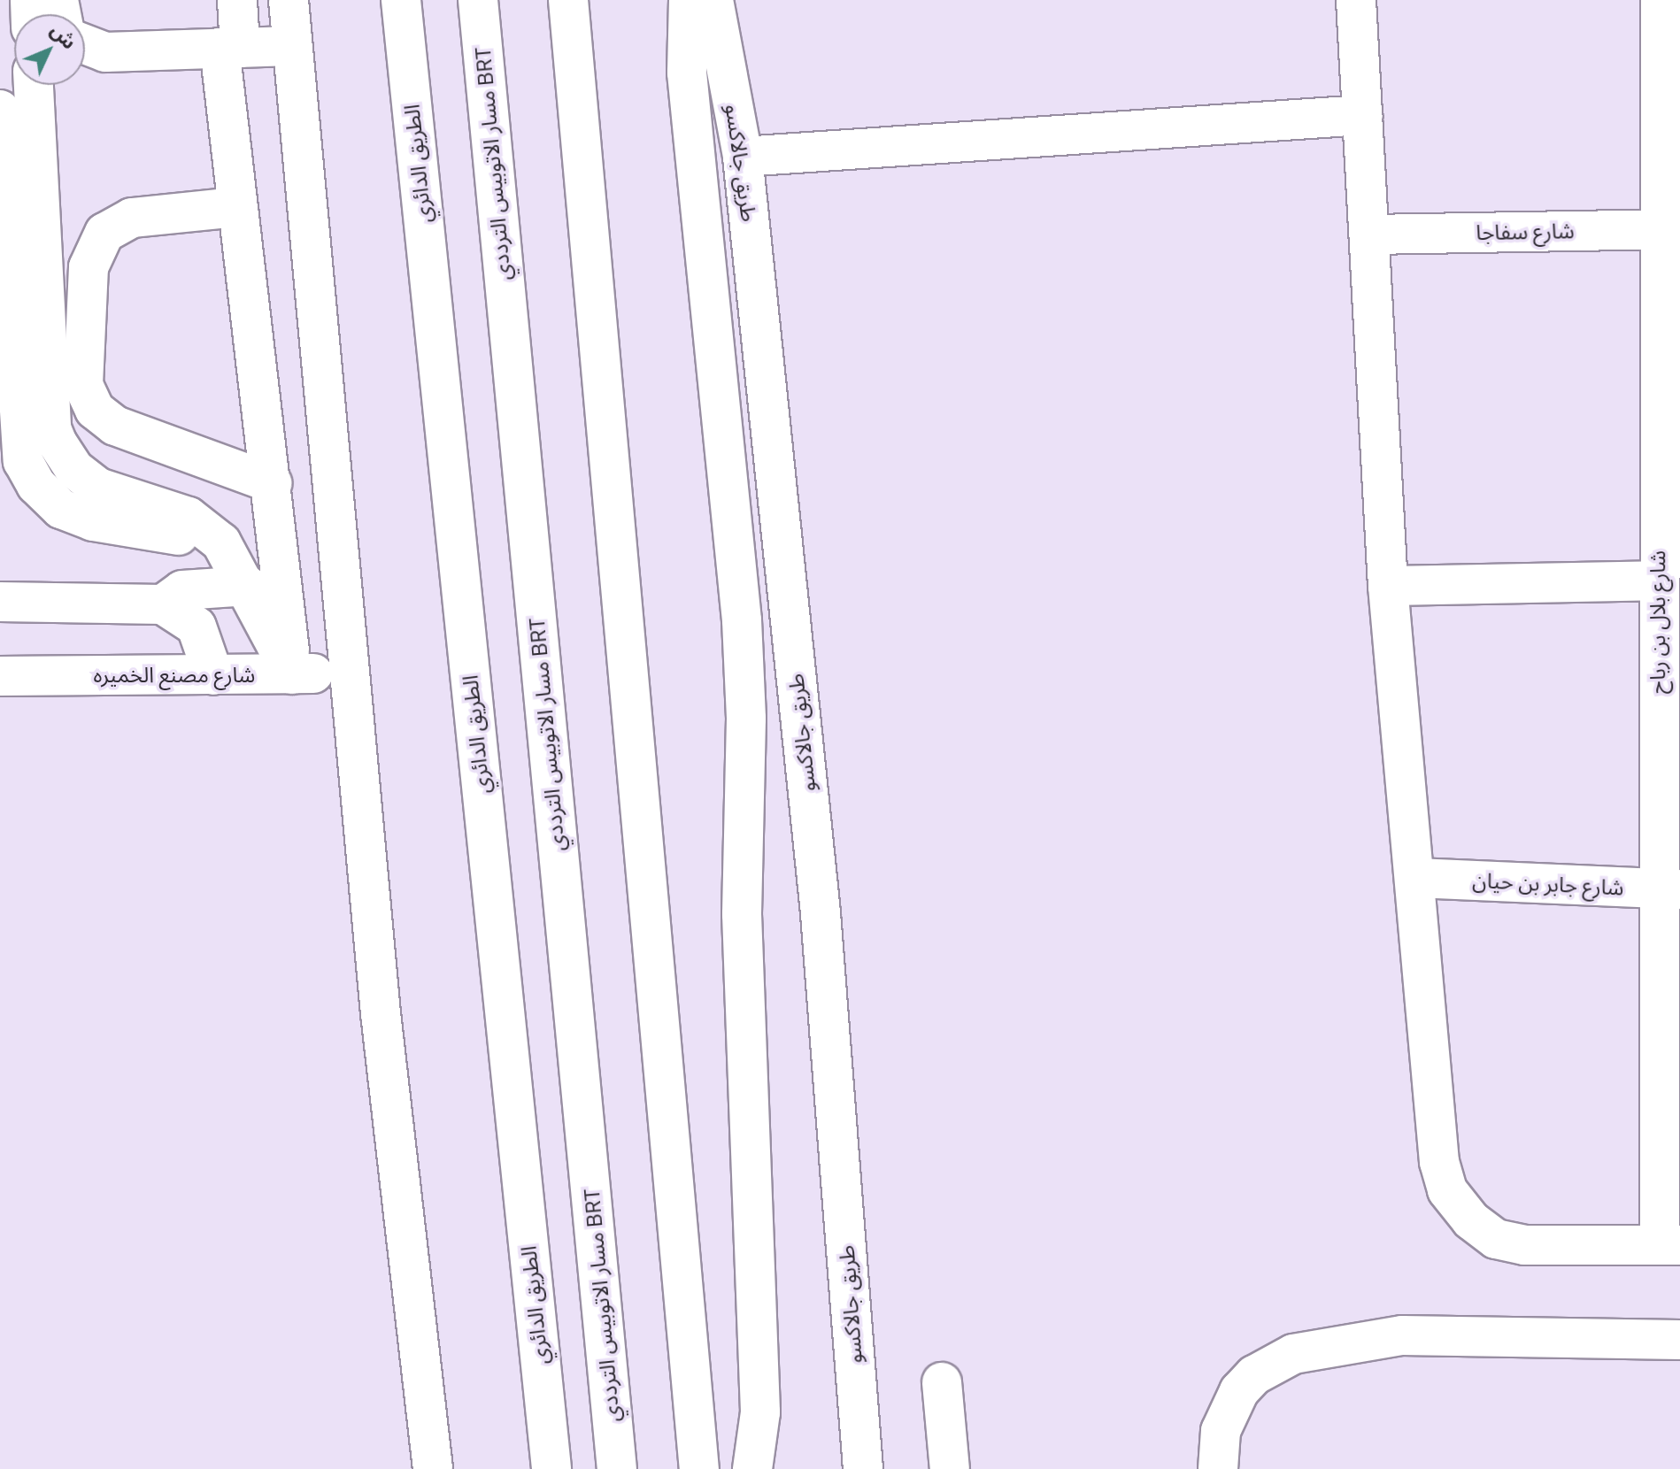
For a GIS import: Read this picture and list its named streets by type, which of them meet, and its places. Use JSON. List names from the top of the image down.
{
  "streets": {
    "main road": [
      "طريق جالاكسو",
      "الطريق الدائري",
      "مسار الاتوبيس الترددي BRT",
      "شارع سفاجا",
      "شارع بلال بن رباح",
      "شارع مصنع الخميره",
      "شارع جابر بن حيان"
    ]
  },
  "crossings": [
    ["شارع سفاجا", "شارع بلال بن رباح"],
    ["شارع بلال بن رباح", "شارع جابر بن حيان"]
  ],
  "north": "top right"
}
